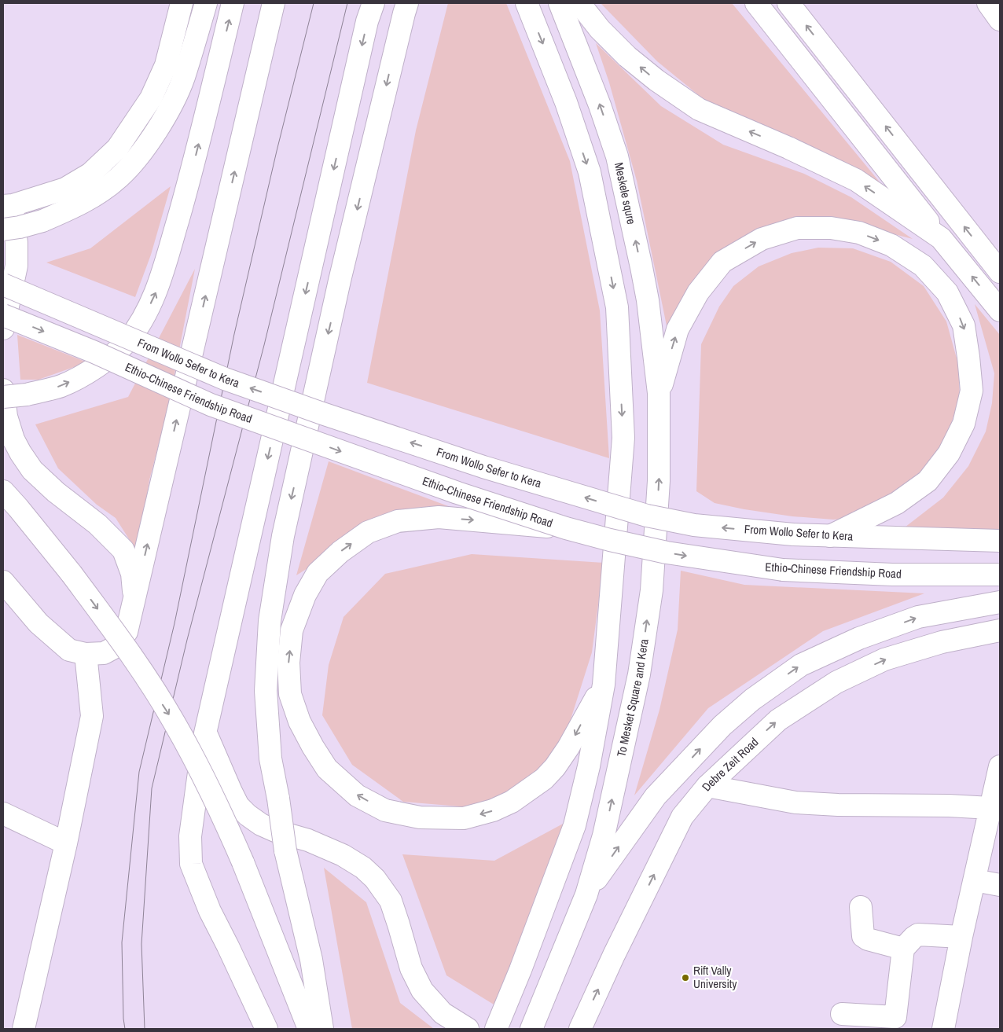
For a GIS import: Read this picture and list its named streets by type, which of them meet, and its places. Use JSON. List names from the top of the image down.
{
  "streets": {
    "main road": [
      "Meskele squre",
      "From Wollo Sefer to Kera",
      "Ethio-Chinese Friendship Road",
      "To Mesket Square and Kera",
      "Debre Zeit Road"
    ]
  },
  "crossings": [
    ["Meskele squre", "To Mesket Square and Kera"]
  ],
  "one_way": ["From Wollo Sefer to Kera", "Ethio-Chinese Friendship Road"],
  "places": ["Rift Vally University"]
}
